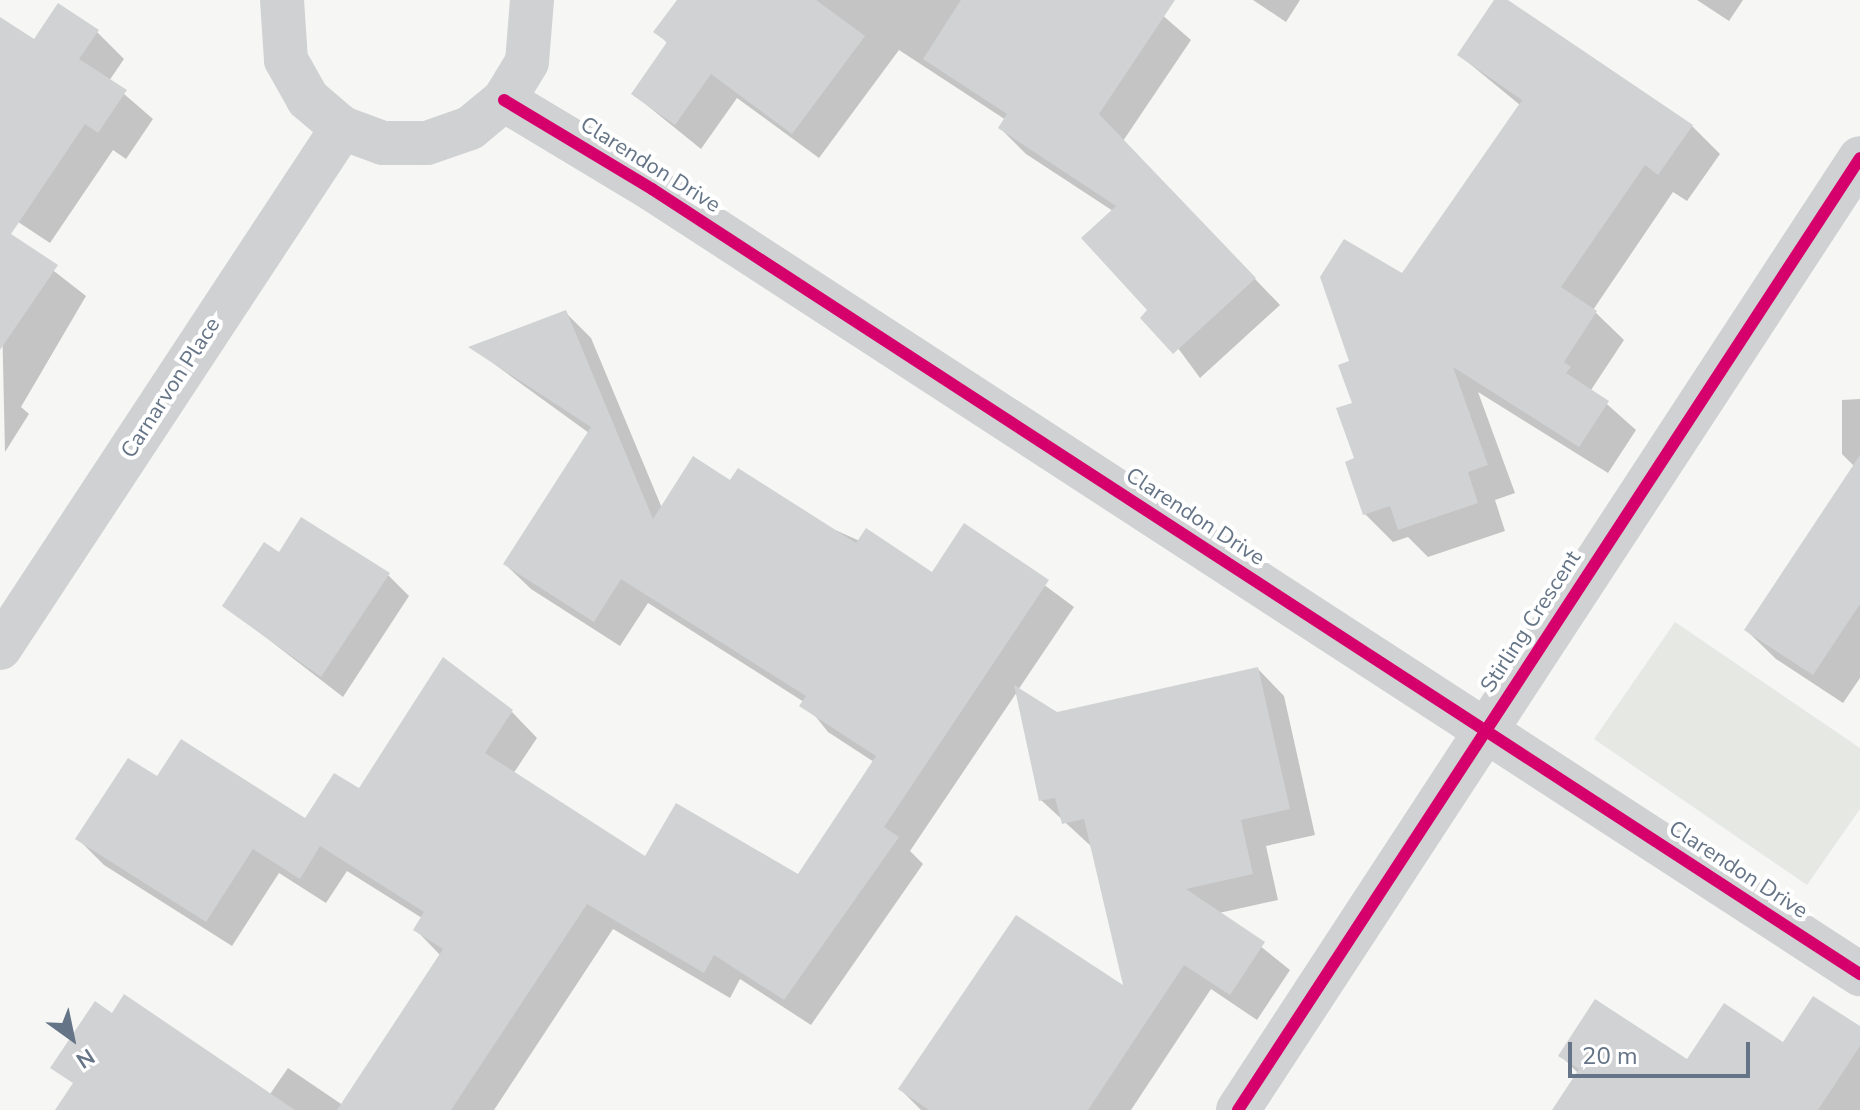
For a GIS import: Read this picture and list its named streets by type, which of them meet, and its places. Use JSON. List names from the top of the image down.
{
  "streets": {
    "street": ["Clarendon Drive", "Carnarvon Place", "Stirling Crescent"]
  },
  "crossings": [
    ["Clarendon Drive", "Stirling Crescent"]
  ],
  "scale_bar": "20 m",
  "north": "bottom right"
}
